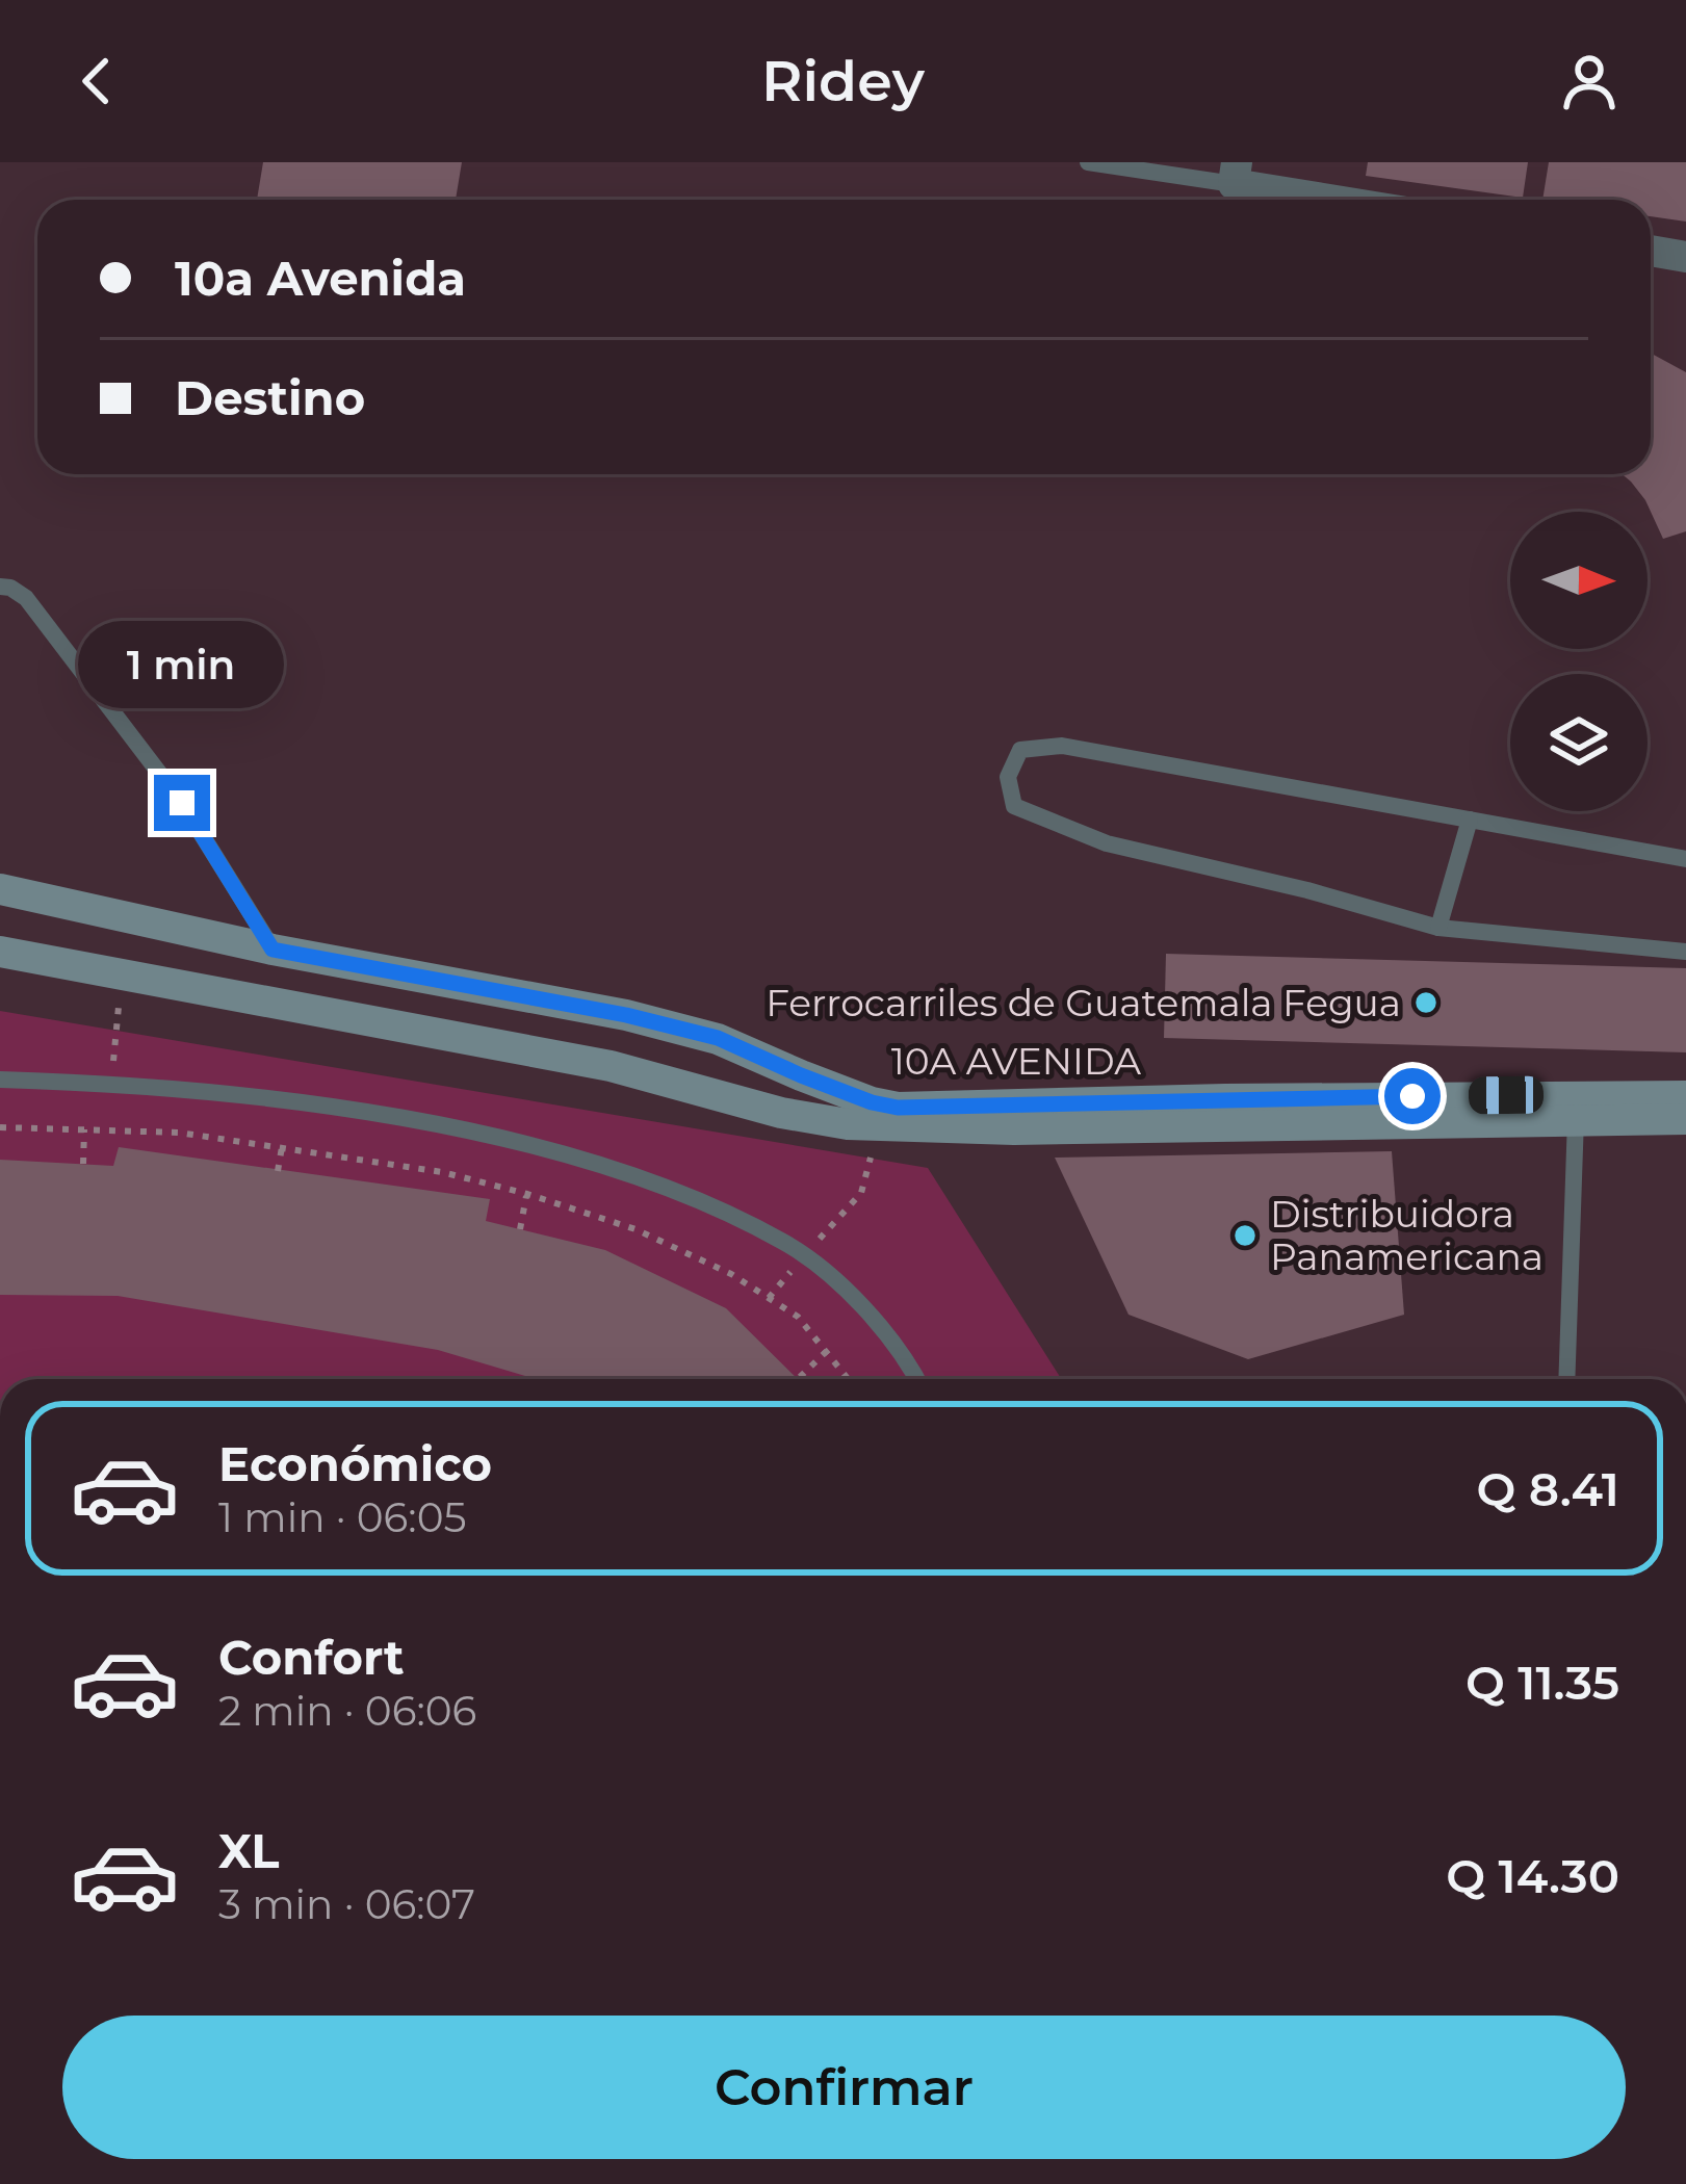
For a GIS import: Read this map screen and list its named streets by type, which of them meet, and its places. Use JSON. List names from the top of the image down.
{
  "streets": {
    "main road": ["10A AVENIDA"]
  },
  "places": ["Ferrocarriles de Guatemala Fegua", "Distribuidora Panamericana"],
  "north": "right",
  "page": {
    "header": "Ridey",
    "banner": ["10a Avenida", "Destino"],
    "bubble": "1 min",
    "list": [
      {
        "name": "Económico",
        "note": "1 min · 06:05",
        "value": "Q 8.41"
      },
      {
        "name": "Confort",
        "note": "2 min · 06:06",
        "value": "Q 11.35"
      },
      {
        "name": "XL",
        "note": "3 min · 06:07",
        "value": "Q 14.30"
      }
    ],
    "buttons": "Confirmar"
  }
}
